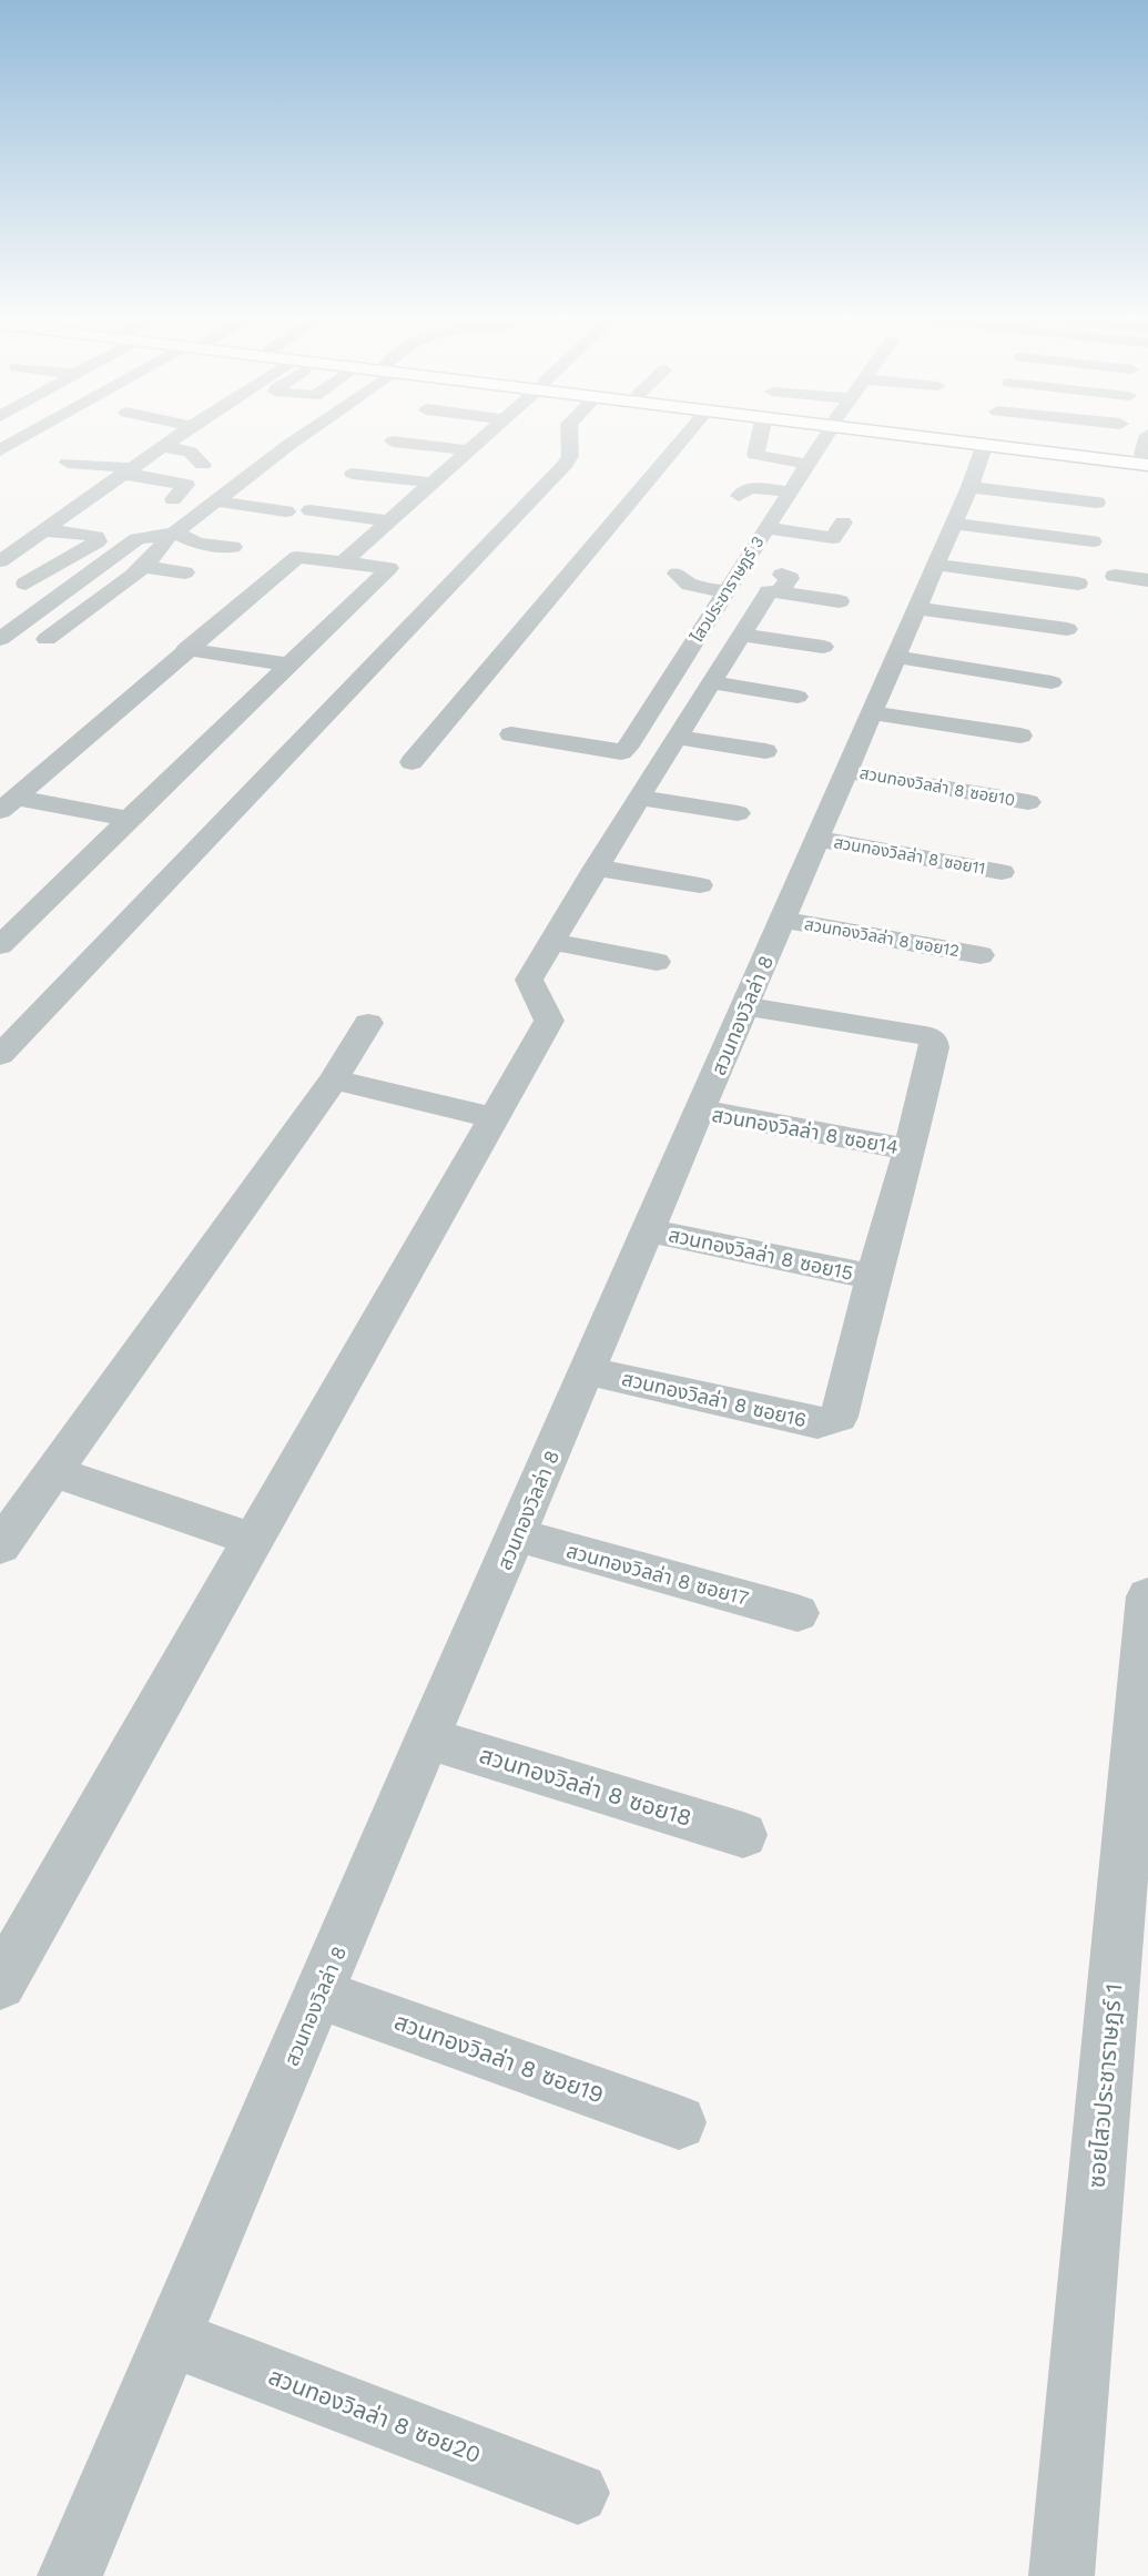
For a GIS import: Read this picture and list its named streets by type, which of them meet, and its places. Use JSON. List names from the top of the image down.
{
  "streets": {
    "street": [
      "ไสวประชาราษฎร์ 3",
      "สวนทองวิลล่า 8 ซอย10",
      "สวนทองวิลล่า 8 ซอย11",
      "สวนทองวิลล่า 8 ซอย12",
      "สวนทองวิลล่า 8",
      "สวนทองวิลล่า 8 ซอย14",
      "สวนทองวิลล่า 8 ซอย15",
      "สวนทองวิลล่า 8 ซอย16",
      "สวนทองวิลล่า 8 ซอย17",
      "สวนทองวิลล่า 8 ซอย18",
      "สวนทองวิลล่า 8 ซอย19",
      "ซอยไสวประชาราษฎร์ 1",
      "สวนทองวิลล่า 8 ซอย20"
    ]
  },
  "crossings": [
    ["สวนทองวิลล่า 8 ซอย10", "สวนทองวิลล่า 8"],
    ["สวนทองวิลล่า 8 ซอย11", "สวนทองวิลล่า 8"],
    ["สวนทองวิลล่า 8 ซอย12", "สวนทองวิลล่า 8"],
    ["สวนทองวิลล่า 8", "สวนทองวิลล่า 8 ซอย14"],
    ["สวนทองวิลล่า 8", "สวนทองวิลล่า 8 ซอย15"],
    ["สวนทองวิลล่า 8", "สวนทองวิลล่า 8 ซอย16"],
    ["สวนทองวิลล่า 8", "สวนทองวิลล่า 8 ซอย17"],
    ["สวนทองวิลล่า 8", "สวนทองวิลล่า 8 ซอย18"],
    ["สวนทองวิลล่า 8", "สวนทองวิลล่า 8 ซอย19"],
    ["สวนทองวิลล่า 8", "สวนทองวิลล่า 8 ซอย20"],
    ["สวนทองวิลล่า 8 ซอย15", "สวนทองวิลล่า 8 ซอย16"]
  ]
}
